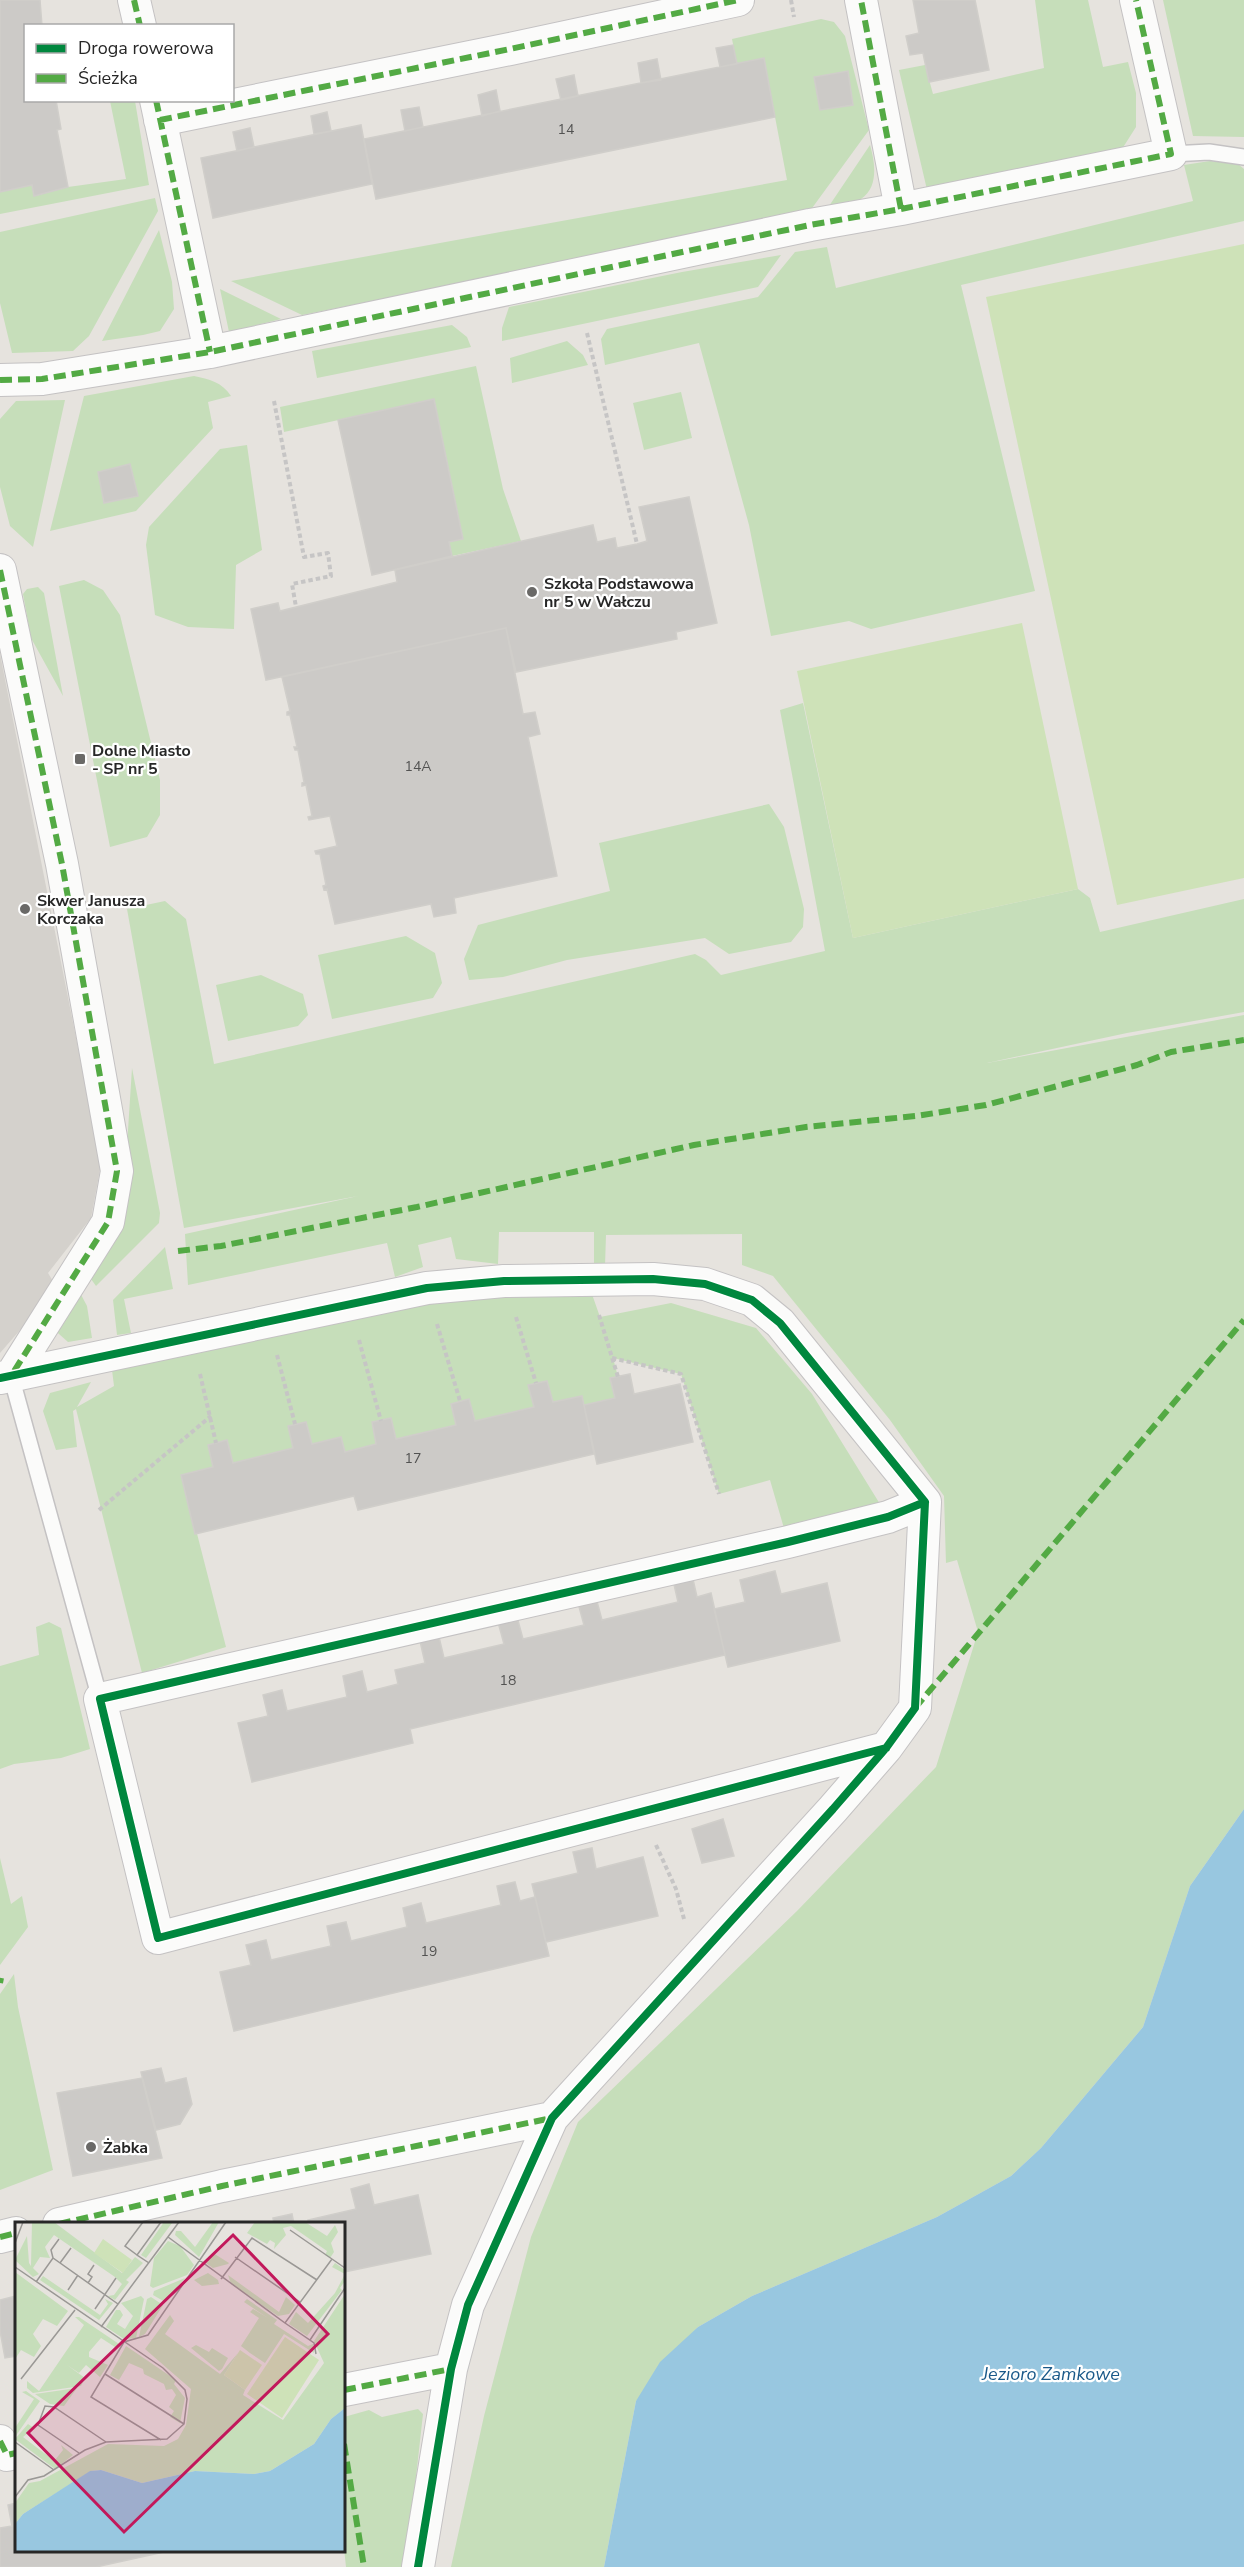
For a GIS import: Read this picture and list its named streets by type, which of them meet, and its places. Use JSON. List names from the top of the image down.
{
  "water": ["Jezioro Zamkowe"],
  "places": {
    "other": ["Szkoła Podstawowa nr 5 w Wałczu", "Skwer Janusza Korczaka", "Żabka"],
    "transit": ["Dolne Miasto - SP nr 5"]
  },
  "house_numbers": [
    "14",
    "14A",
    "17",
    "18",
    "19"
  ],
  "legend": ["Droga rowerowa", "Ścieżka"]
}
